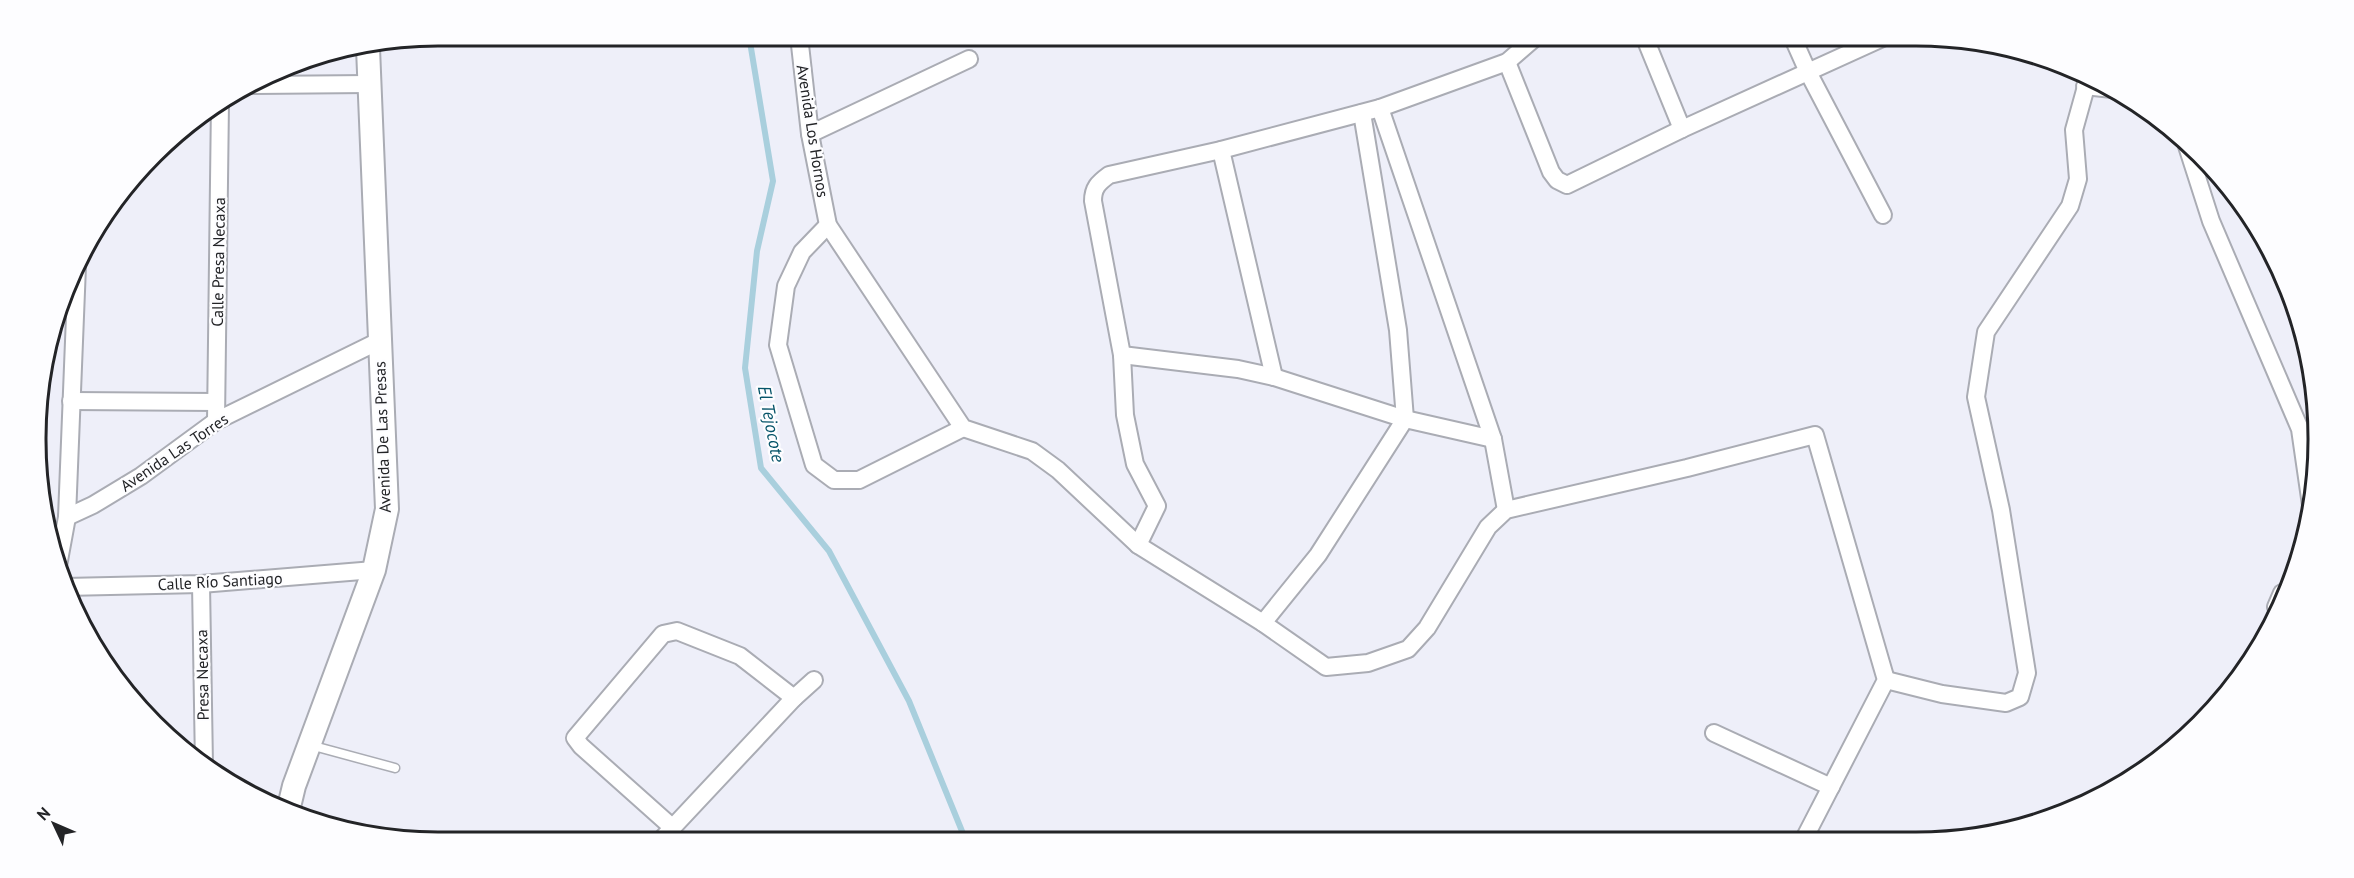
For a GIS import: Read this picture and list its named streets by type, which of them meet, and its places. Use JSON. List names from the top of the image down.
{
  "streets": {
    "main road": ["Avenida De Las Presas"],
    "street": [
      "Avenida Los Hornos",
      "Calle Presa Necaxa",
      "Avenida Las Torres",
      "Calle Río Santiago",
      "Presa Necaxa"
    ]
  },
  "crossings": [
    ["Calle Presa Necaxa", "Avenida Las Torres"],
    ["Avenida De Las Presas", "Avenida Las Torres"],
    ["Avenida De Las Presas", "Calle Río Santiago"],
    ["Calle Río Santiago", "Presa Necaxa"]
  ],
  "water": ["El Tejocote"],
  "north": "top left"
}
